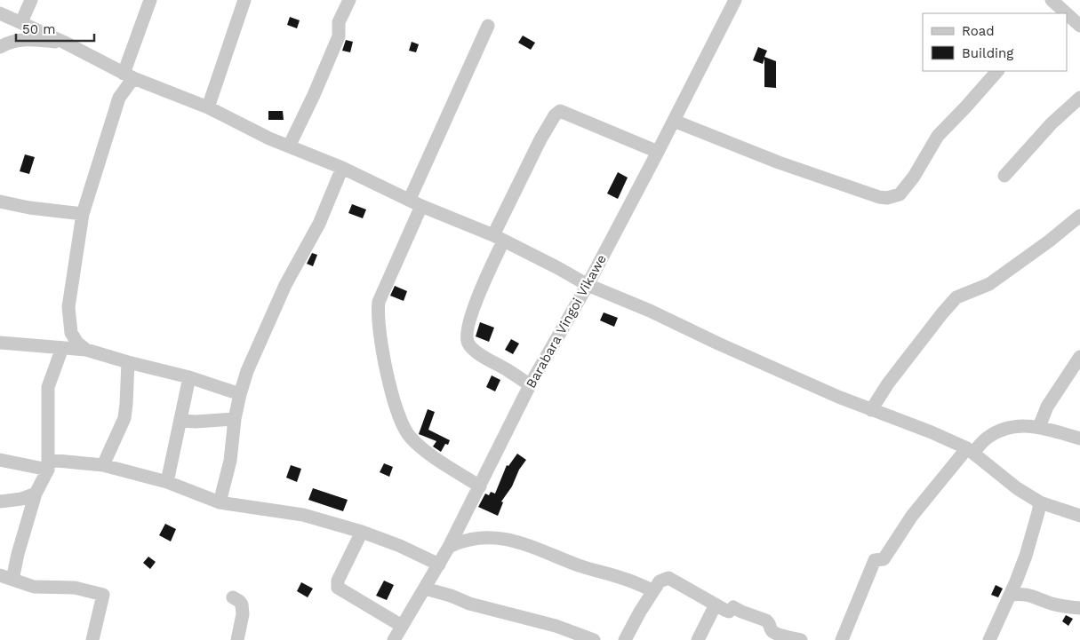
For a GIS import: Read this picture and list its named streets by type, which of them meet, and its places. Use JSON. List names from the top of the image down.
{
  "streets": {
    "street": ["Barabara Vingoi Vikawe"]
  },
  "legend": ["Road", "Building"],
  "scale_bar": "50 m"
}
